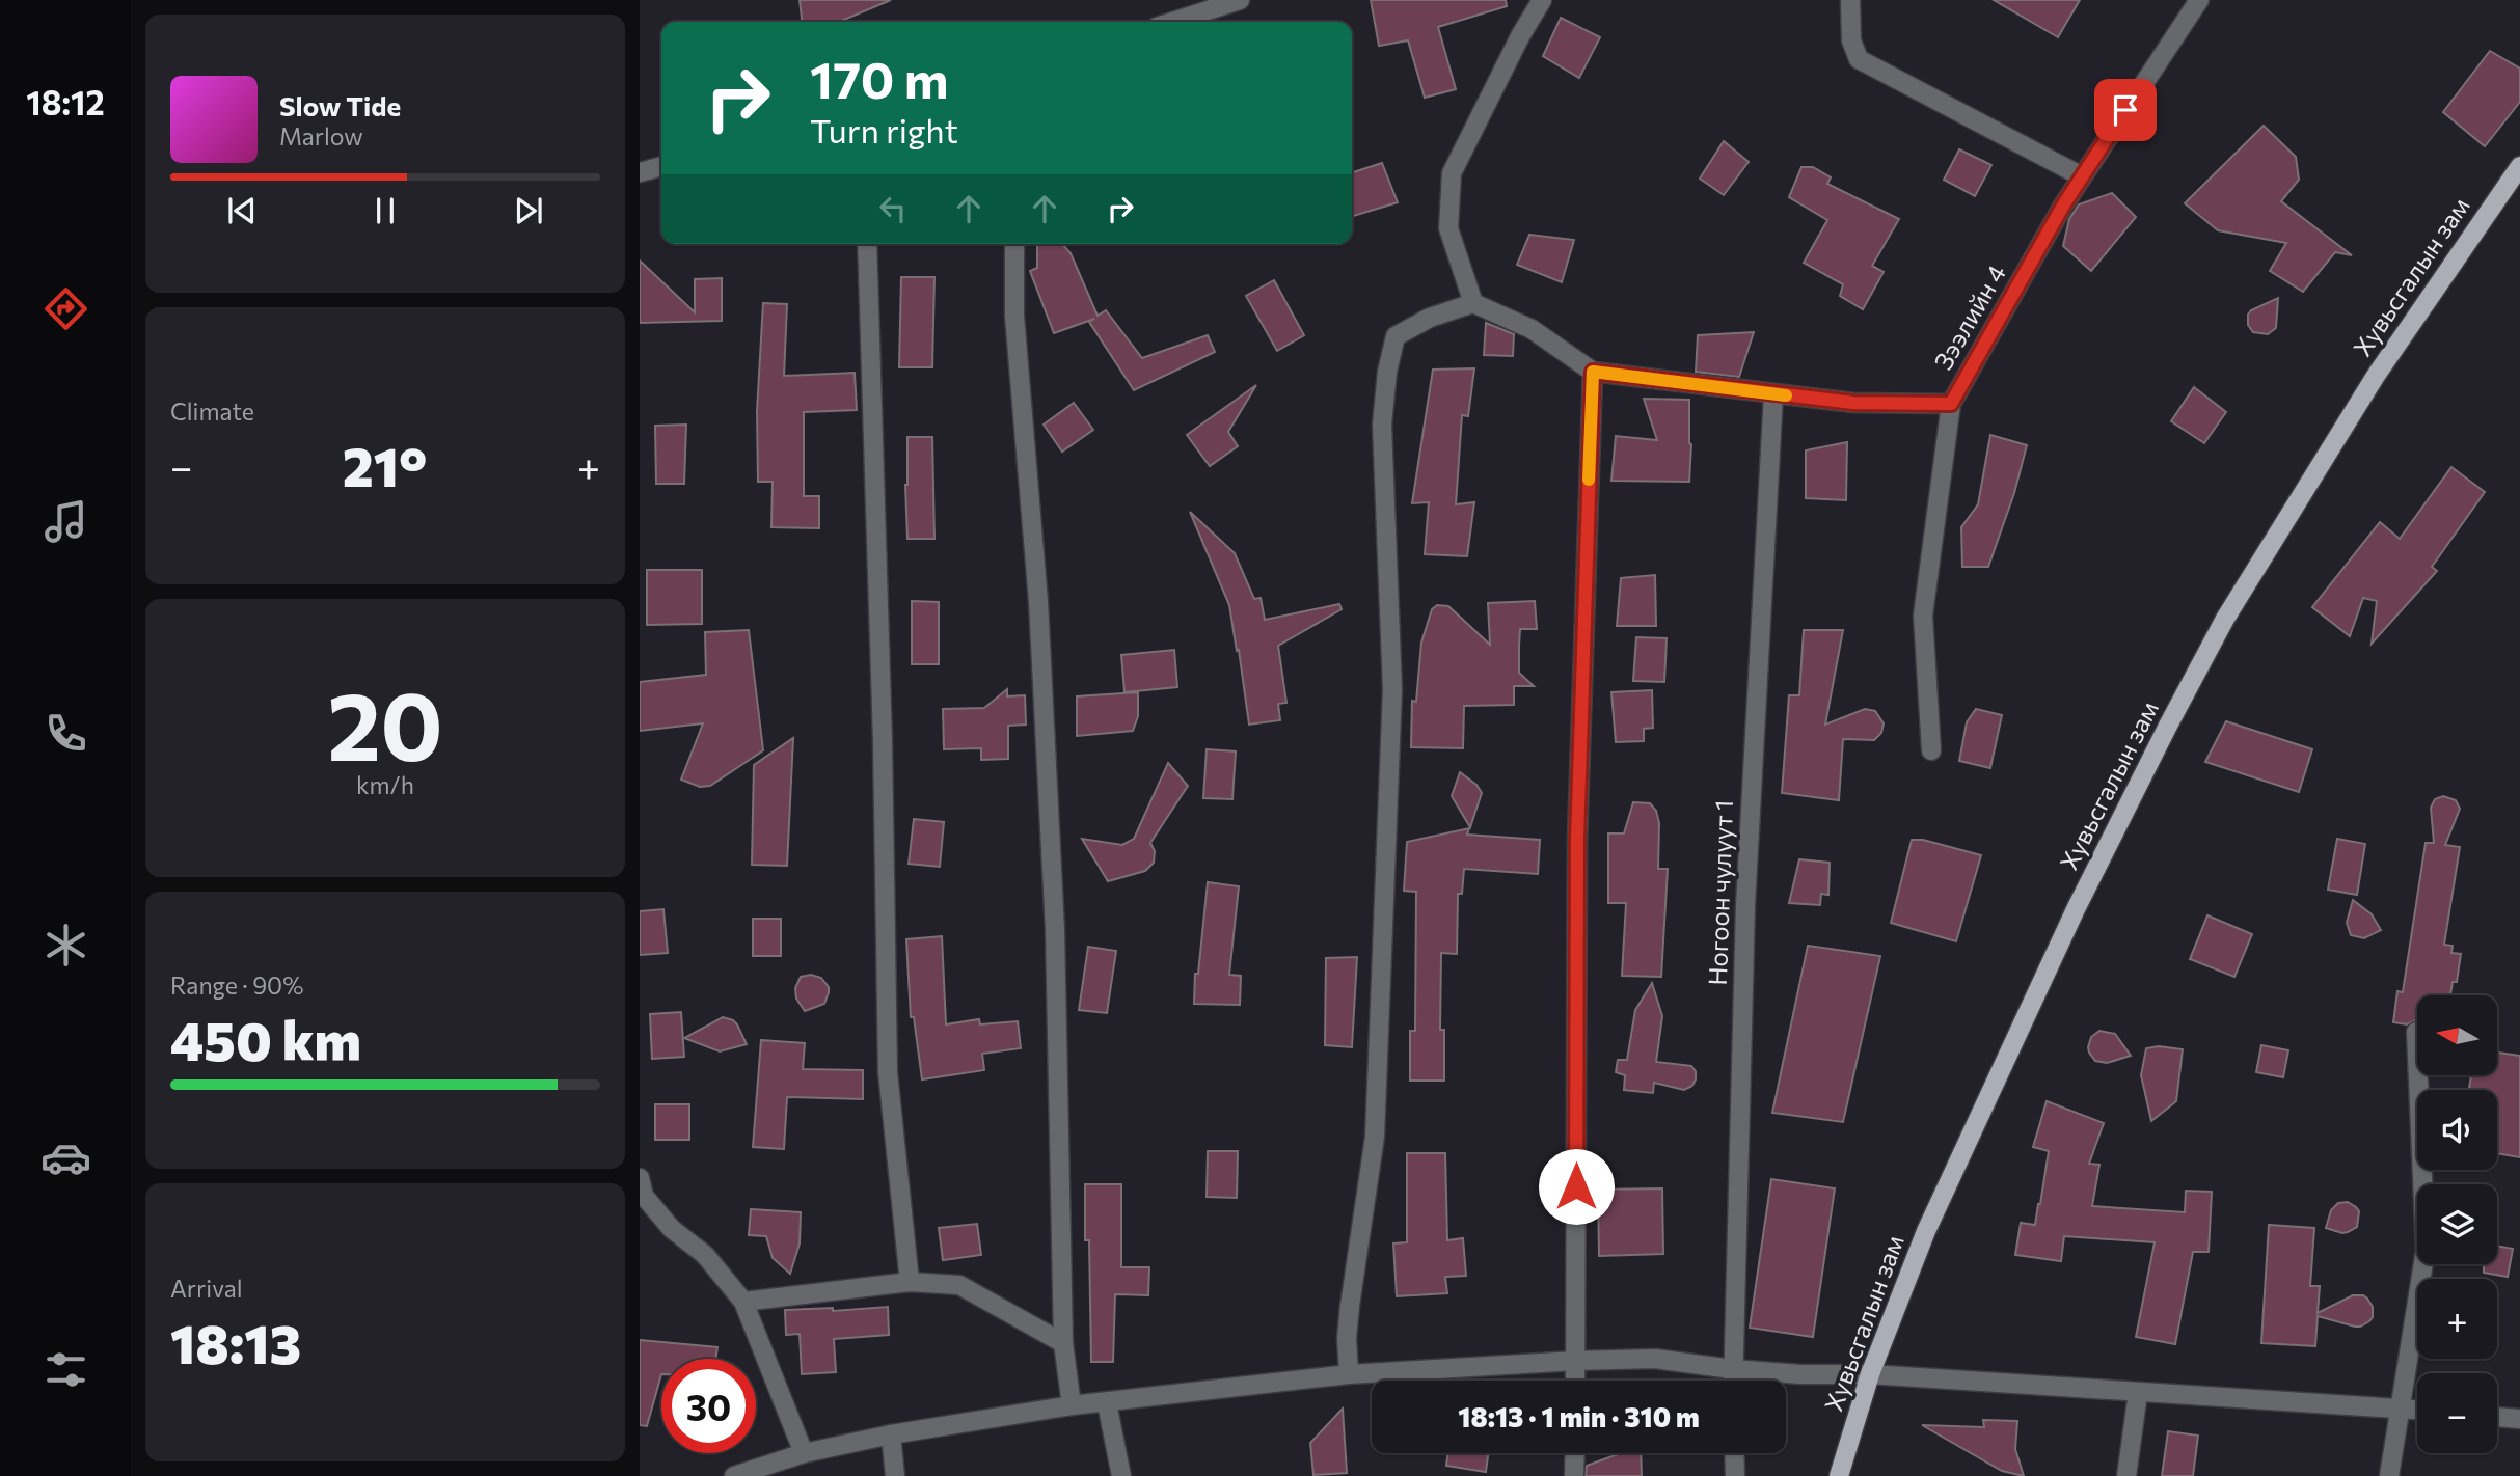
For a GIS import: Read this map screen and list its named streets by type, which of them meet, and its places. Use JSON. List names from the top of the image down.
{
  "streets": {
    "main road": ["Хувьсгалын зам"],
    "street": ["Зээлийн 4", "Ногоон чулуут 1"]
  },
  "north": "left",
  "page": {
    "tabs": "18:12",
    "turn": ["170 m", "Turn right"],
    "song": ["Slow Tide", "Marlow"],
    "tile": [
      "Climate",
      ["20", "km/h"],
      ["Range · 90%", "450 km"],
      ["Arrival", "18:13"]
    ],
    "heat": ["−", "21°", "+"],
    "map_buttons": ["+", "−"],
    "limit": "30",
    "trip": "18:13 · 1 min · 310 m"
  }
}
